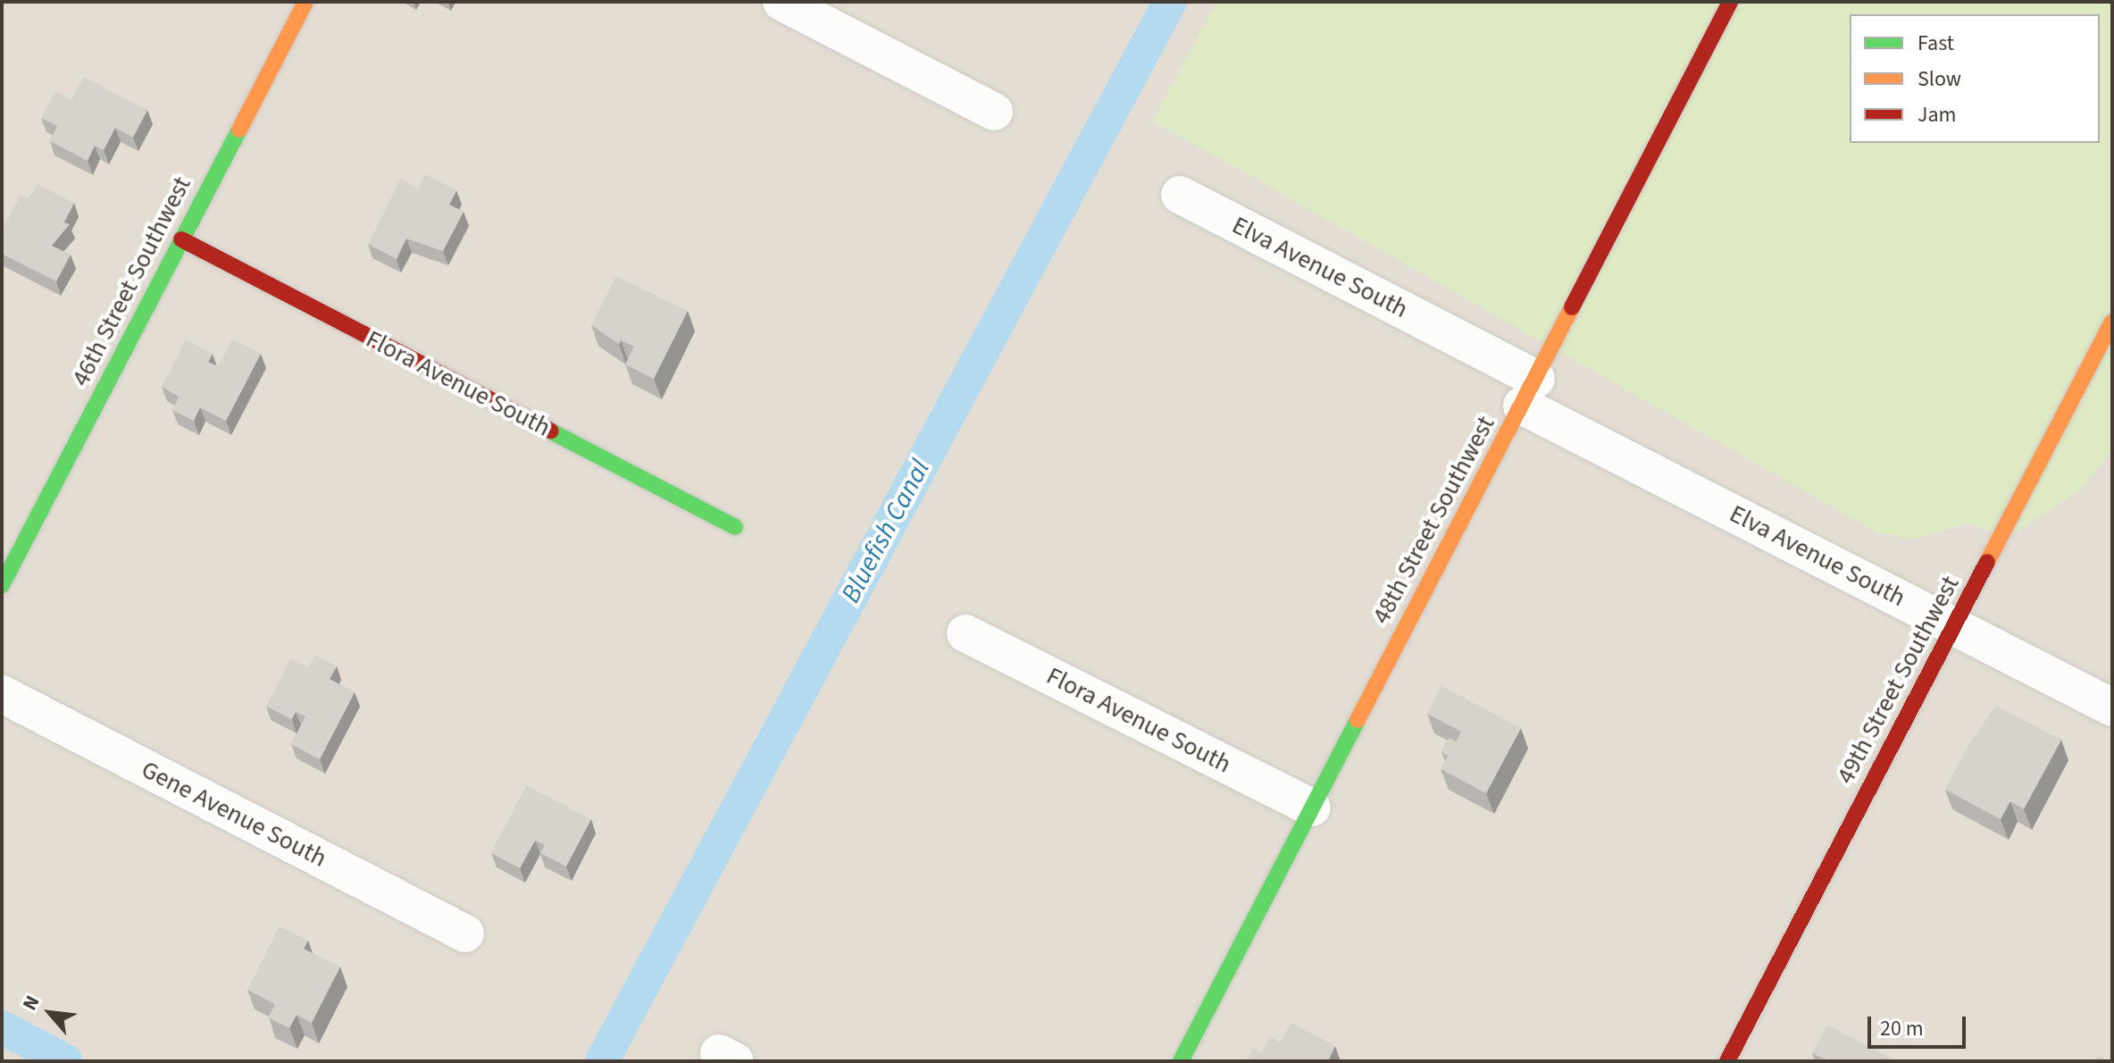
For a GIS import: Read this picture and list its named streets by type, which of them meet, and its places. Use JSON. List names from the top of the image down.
{
  "streets": {
    "street": [
      "Elva Avenue South",
      "46th Street Southwest",
      "Flora Avenue South",
      "48th Street Southwest",
      "49th Street Southwest",
      "Gene Avenue South"
    ]
  },
  "crossings": [
    ["Elva Avenue South", "48th Street Southwest"],
    ["Elva Avenue South", "49th Street Southwest"],
    ["46th Street Southwest", "Flora Avenue South"],
    ["Flora Avenue South", "48th Street Southwest"]
  ],
  "water": ["Bluefish Canal"],
  "legend": ["Fast", "Slow", "Jam"],
  "scale_bar": "20 m",
  "north": "top left"
}
